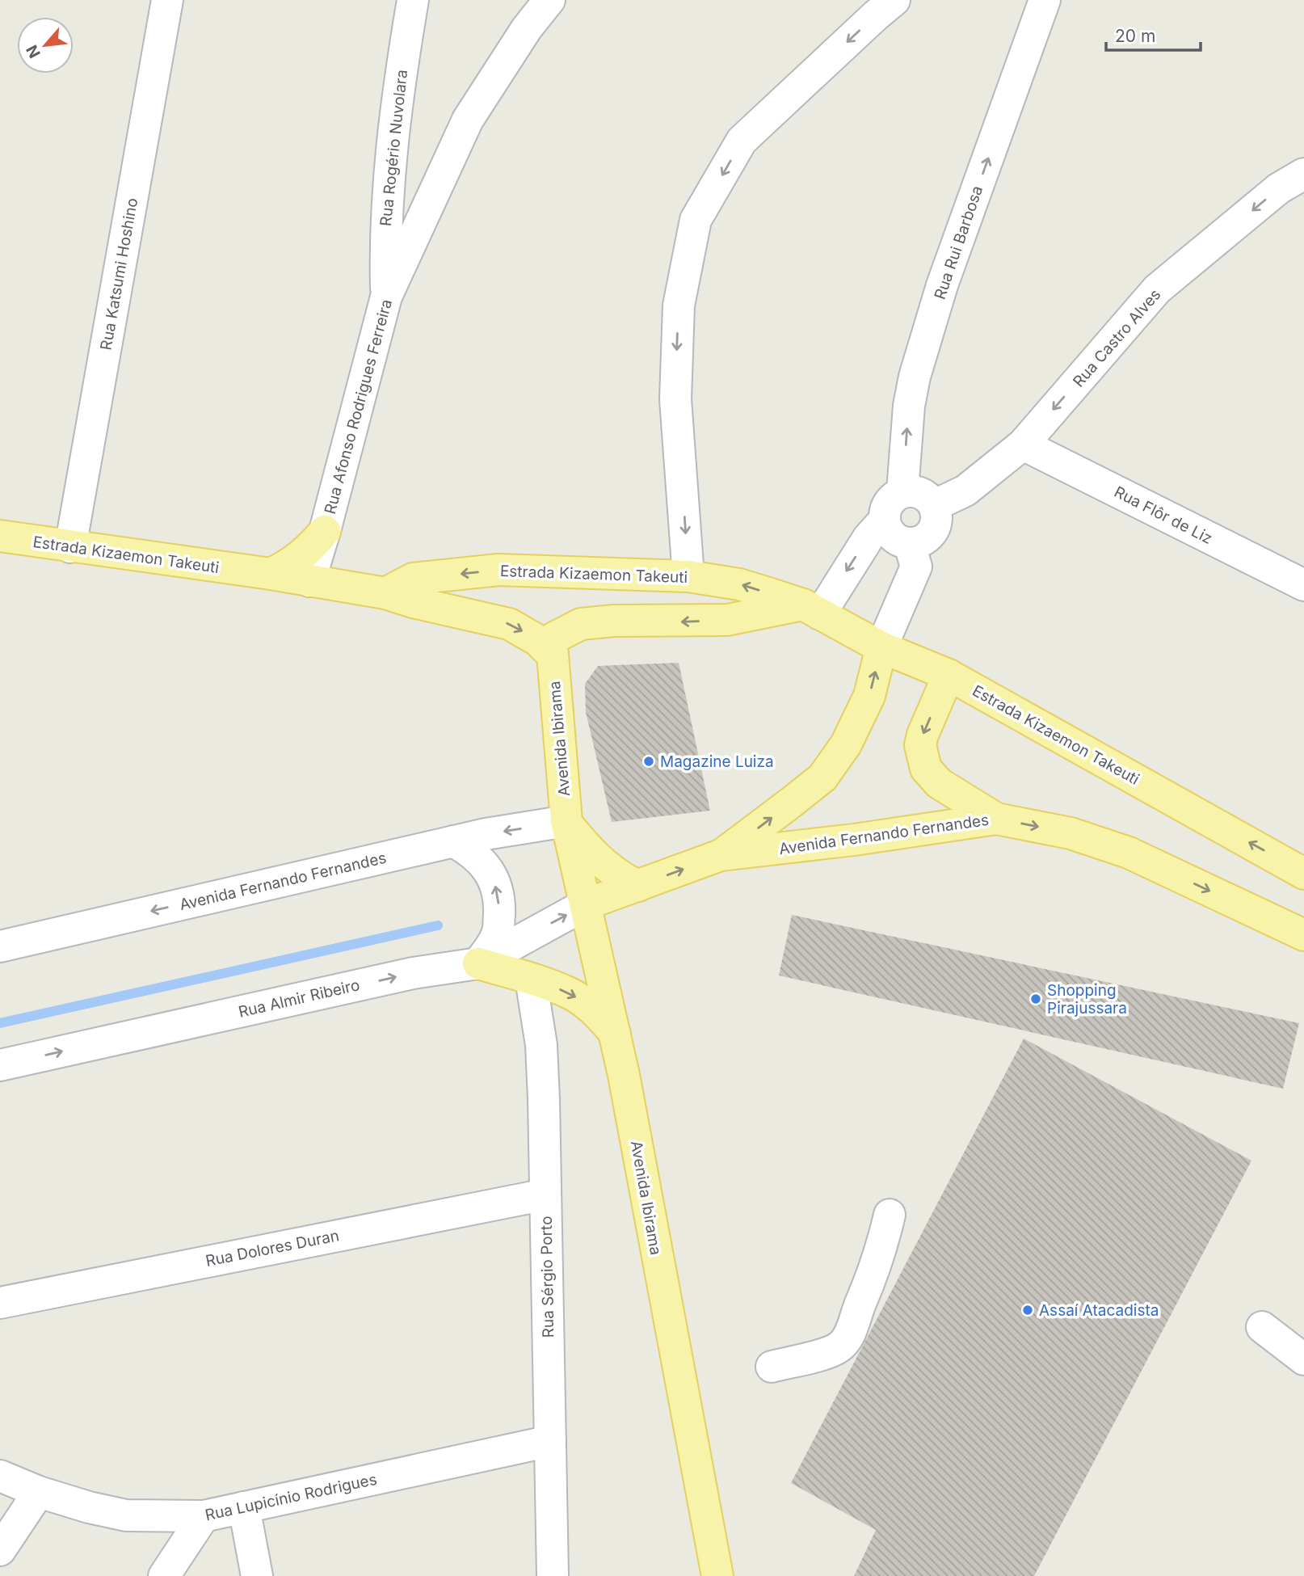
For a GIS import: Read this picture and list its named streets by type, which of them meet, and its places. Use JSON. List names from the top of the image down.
{
  "streets": {
    "main road": ["Estrada Kizaemon Takeuti", "Avenida Ibirama", "Avenida Fernando Fernandes"],
    "street": [
      "Rua Rogério Nuvolara",
      "Rua Rui Barbosa",
      "Rua Katsumi Hoshino",
      "Rua Castro Alves",
      "Rua Afonso Rodrigues Ferreira",
      "Rua Flôr de Liz",
      "Rua Almir Ribeiro",
      "Rua Dolores Duran",
      "Rua Sérgio Porto",
      "Rua Lupicínio Rodrigues"
    ]
  },
  "crossings": [
    ["Rua Rogério Nuvolara", "Rua Afonso Rodrigues Ferreira"],
    ["Rua Rui Barbosa", "Rua Castro Alves"],
    ["Rua Katsumi Hoshino", "Estrada Kizaemon Takeuti"],
    ["Rua Castro Alves", "Rua Flôr de Liz"],
    ["Rua Afonso Rodrigues Ferreira", "Estrada Kizaemon Takeuti"],
    ["Estrada Kizaemon Takeuti", "Avenida Ibirama"],
    ["Avenida Ibirama", "Avenida Fernando Fernandes"],
    ["Avenida Ibirama", "Rua Almir Ribeiro"],
    ["Avenida Fernando Fernandes", "Rua Almir Ribeiro"],
    ["Rua Dolores Duran", "Rua Sérgio Porto"],
    ["Rua Sérgio Porto", "Rua Lupicínio Rodrigues"]
  ],
  "one_way": ["Rua Castro Alves", "Rua Almir Ribeiro"],
  "places": ["Magazine Luiza", "Shopping Pirajussara", "Assaí Atacadista"],
  "scale_bar": "20 m",
  "north": "bottom left"
}
